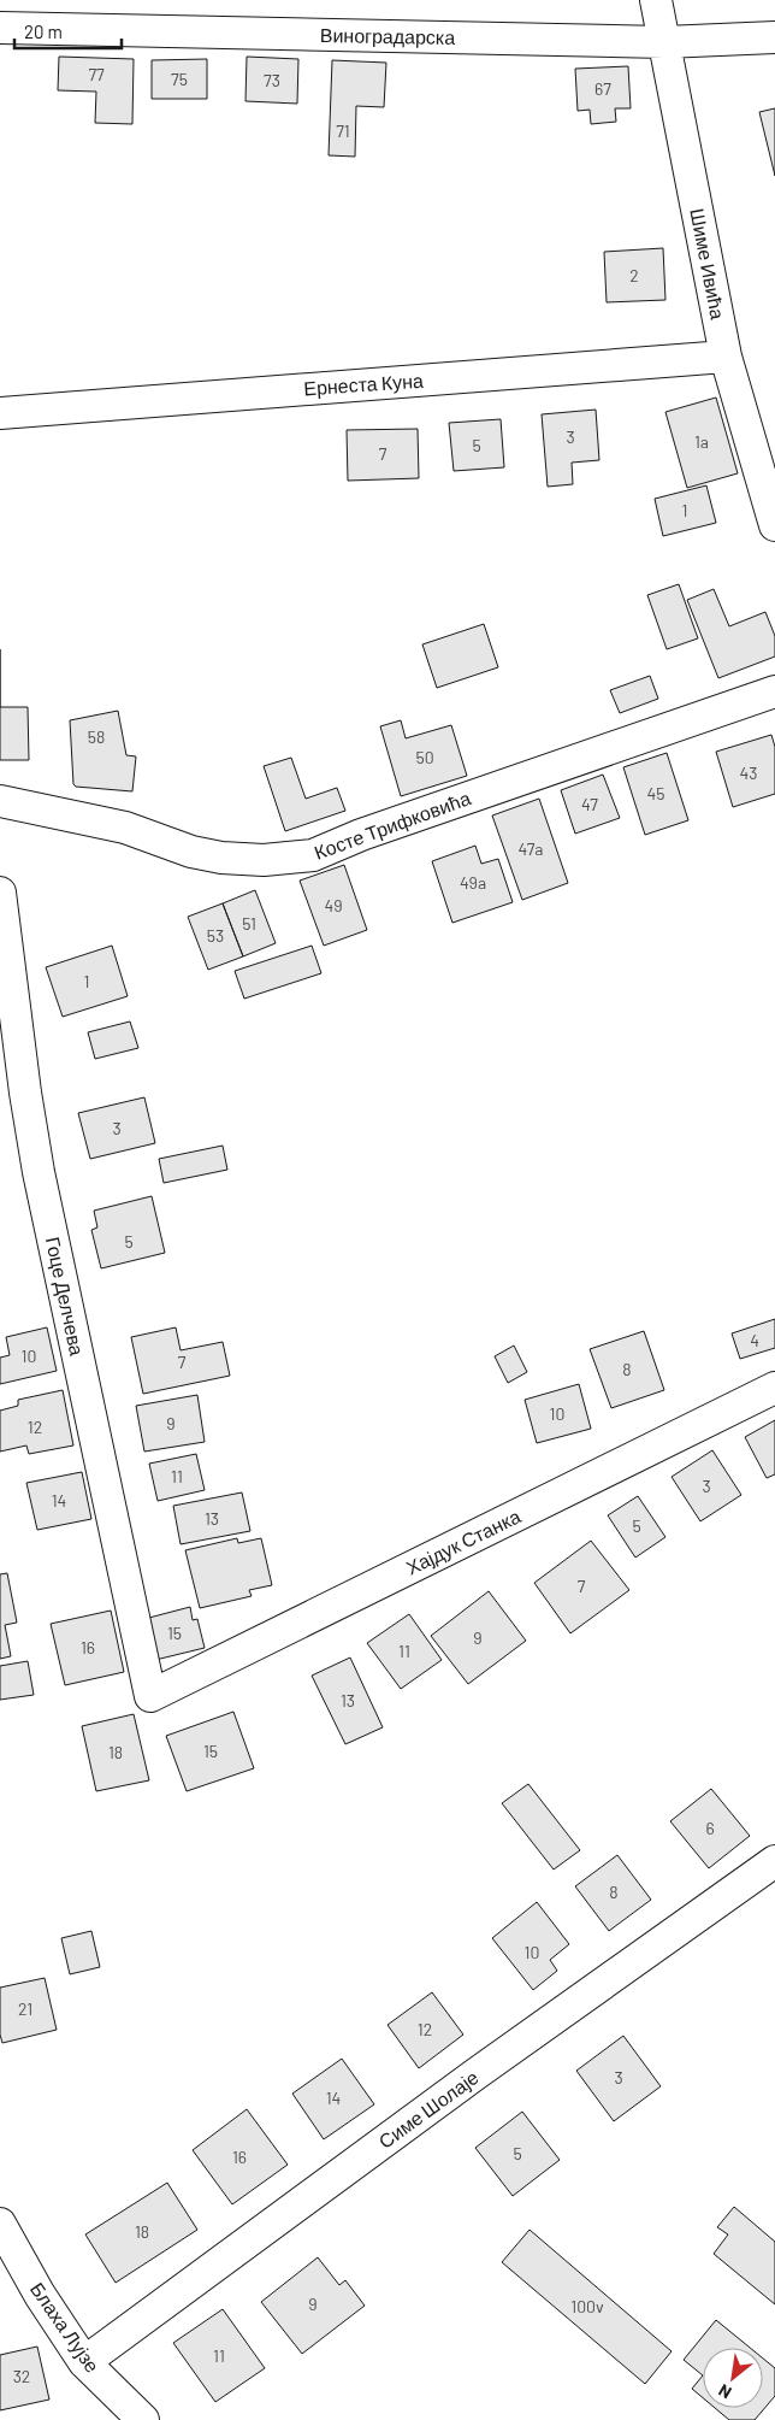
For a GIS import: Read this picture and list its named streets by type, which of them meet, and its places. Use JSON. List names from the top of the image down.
{
  "streets": {
    "street": [
      "Виноградарска",
      "Шиме Ивића",
      "Ернеста Куна",
      "Косте Трифковића",
      "Гоце Делчева",
      "Хајдук Станка",
      "Симе Шолаје",
      "Блаха Лујзе"
    ]
  },
  "crossings": [
    ["Виноградарска", "Шиме Ивића"],
    ["Шиме Ивића", "Ернеста Куна"],
    ["Гоце Делчева", "Хајдук Станка"],
    ["Симе Шолаје", "Блаха Лујзе"]
  ],
  "house_numbers": [
    "77",
    "75",
    "73",
    "67",
    "71",
    "2",
    "3",
    "1a",
    "5",
    "7",
    "1",
    "58",
    "50",
    "43",
    "45",
    "47",
    "47a",
    "49a",
    "49",
    "51",
    "53",
    "1",
    "3",
    "5",
    "4",
    "10",
    "7",
    "8",
    "10",
    "9",
    "12",
    "11",
    "3",
    "14",
    "13",
    "5",
    "7",
    "15",
    "9",
    "16",
    "11",
    "13",
    "15",
    "18",
    "6",
    "8",
    "10",
    "21",
    "12",
    "3",
    "14",
    "5",
    "16",
    "18",
    "9",
    "100v",
    "11",
    "32"
  ],
  "scale_bar": "20 m",
  "north": "bottom left"
}
